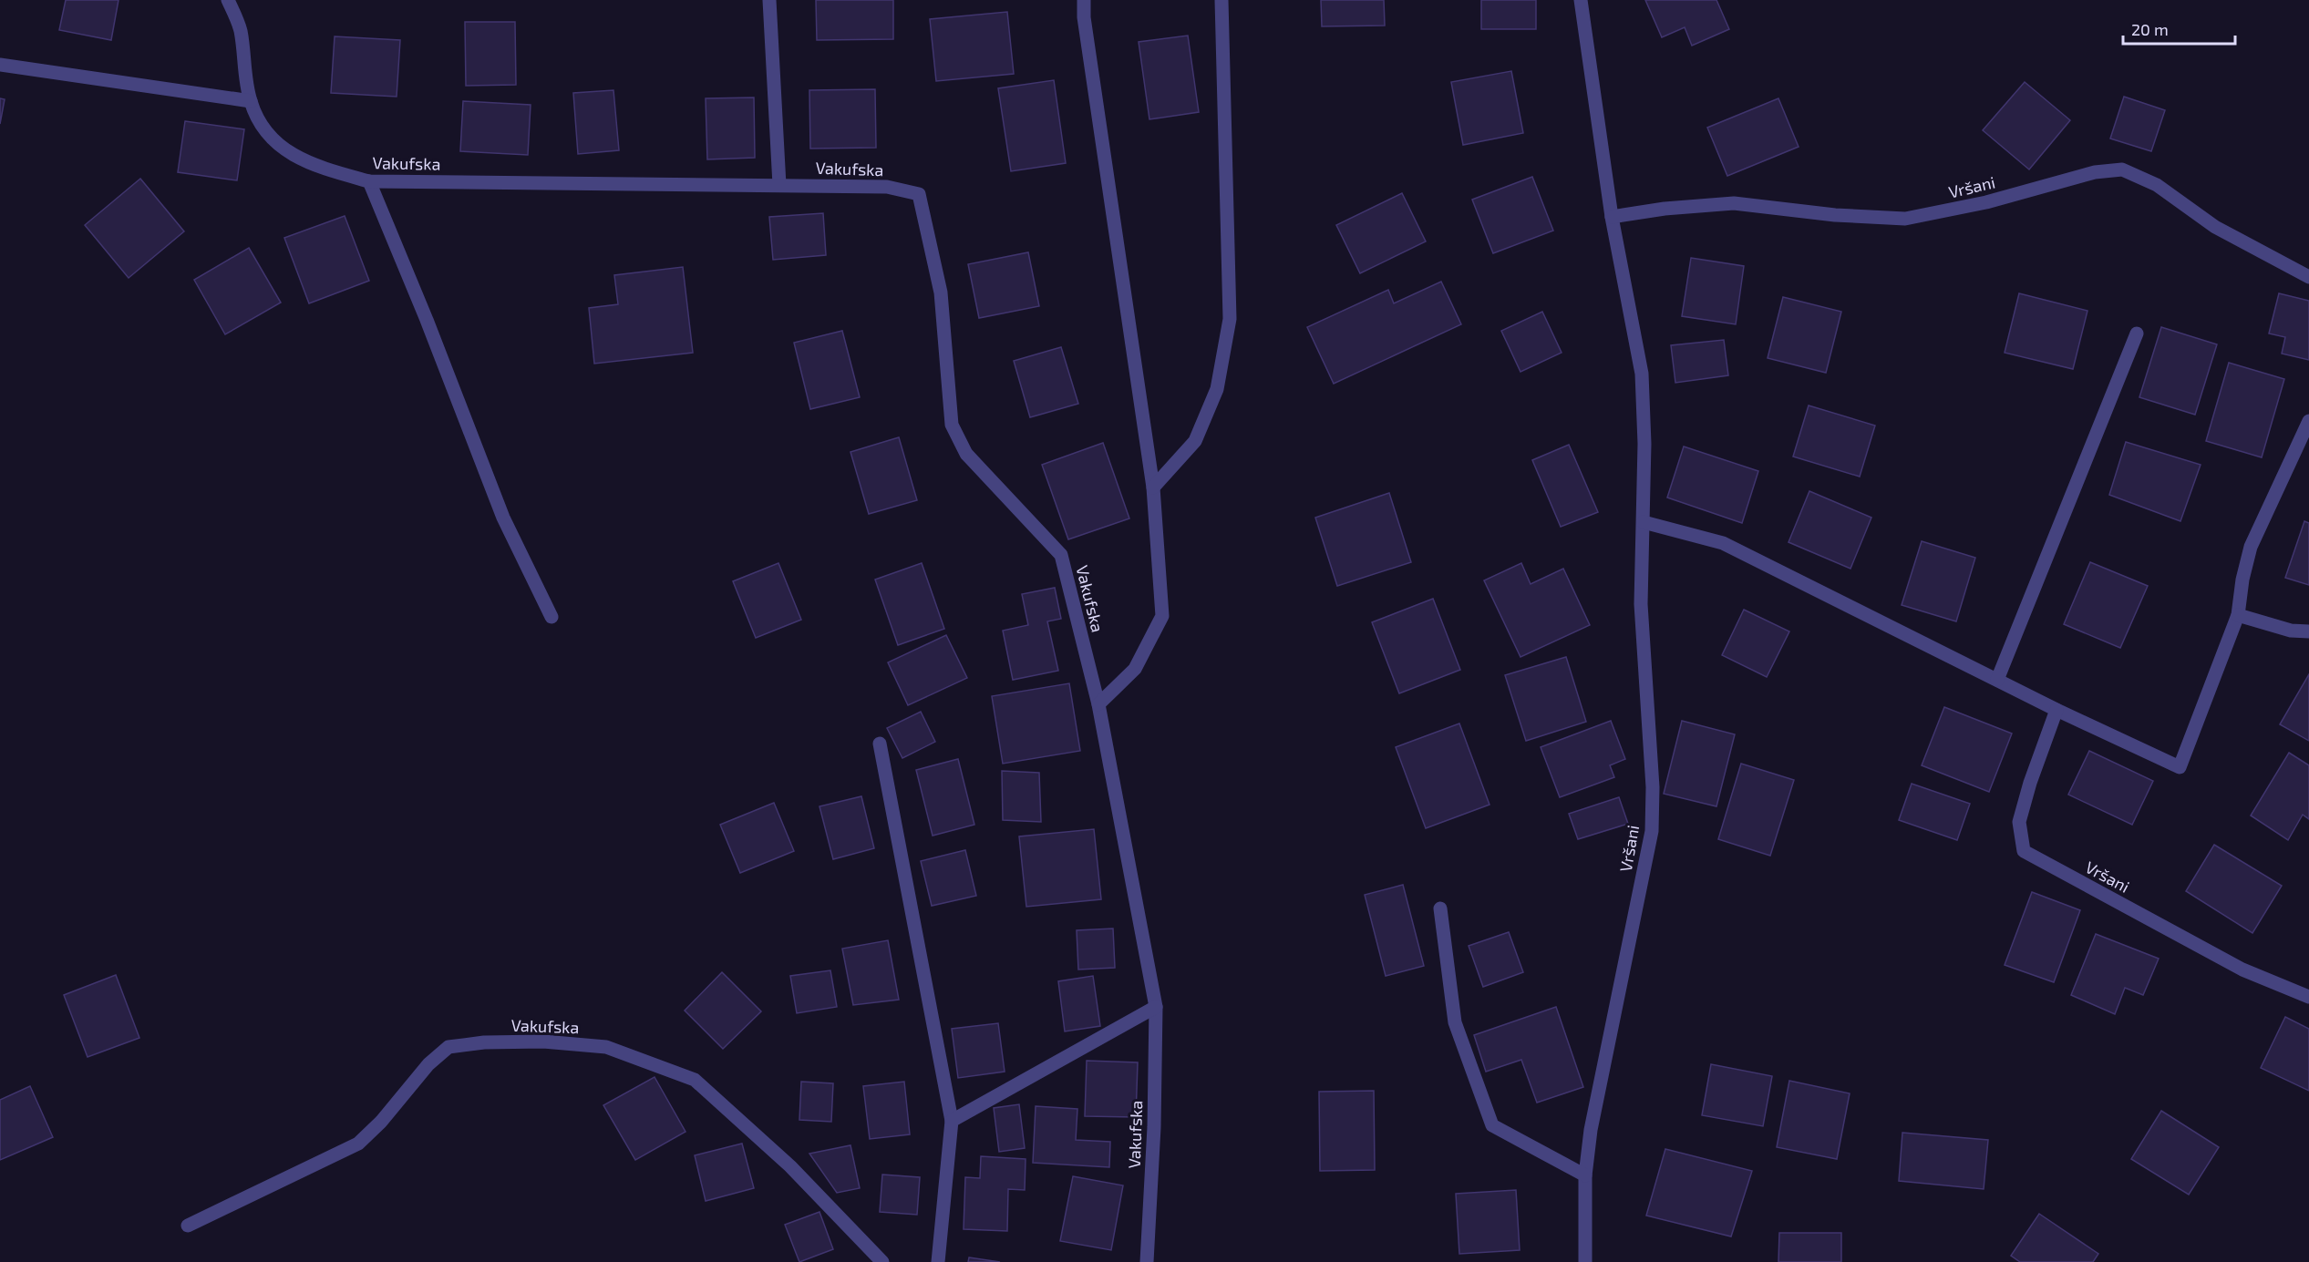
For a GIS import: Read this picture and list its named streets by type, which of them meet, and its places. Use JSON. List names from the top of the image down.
{
  "streets": {
    "street": ["Vakufska", "Vršani"]
  },
  "scale_bar": "20 m"
}
